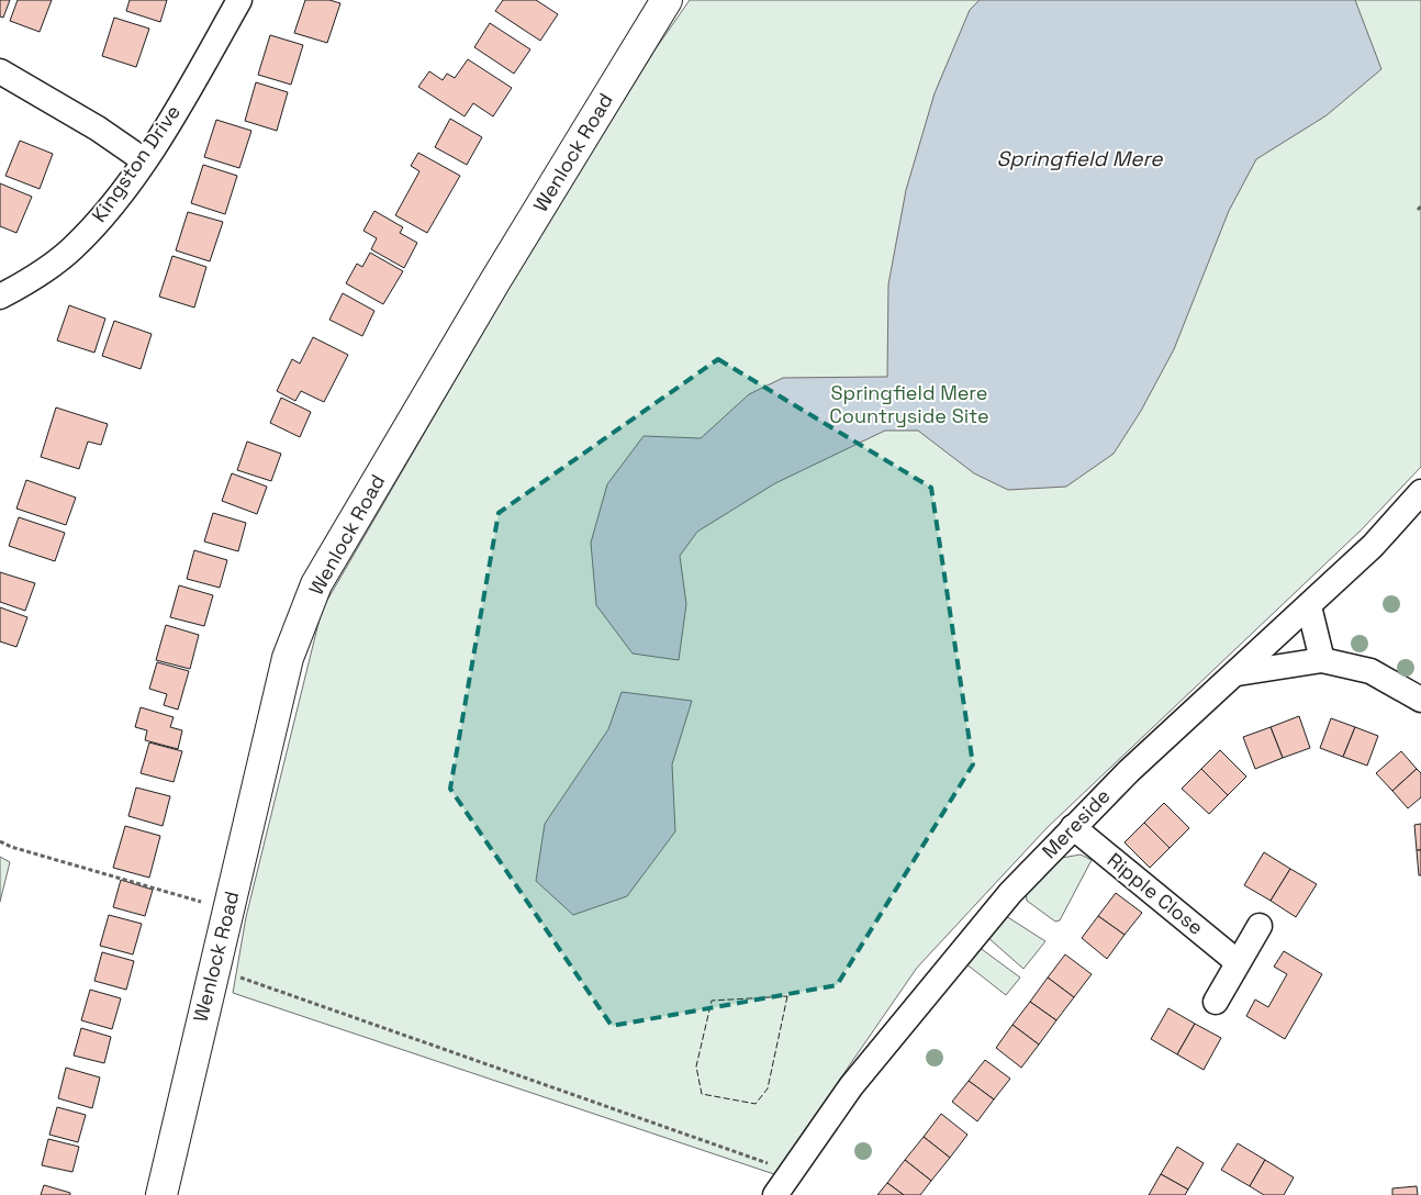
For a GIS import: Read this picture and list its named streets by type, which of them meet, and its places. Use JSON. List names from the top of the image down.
{
  "streets": {
    "main road": ["Wenlock Road"],
    "street": ["Kingston Drive", "Mereside", "Ripple Close"]
  },
  "crossings": [
    ["Mereside", "Ripple Close"]
  ],
  "water": ["Springfield Mere"],
  "parks": ["Springfield Mere Countryside Site"]
}
